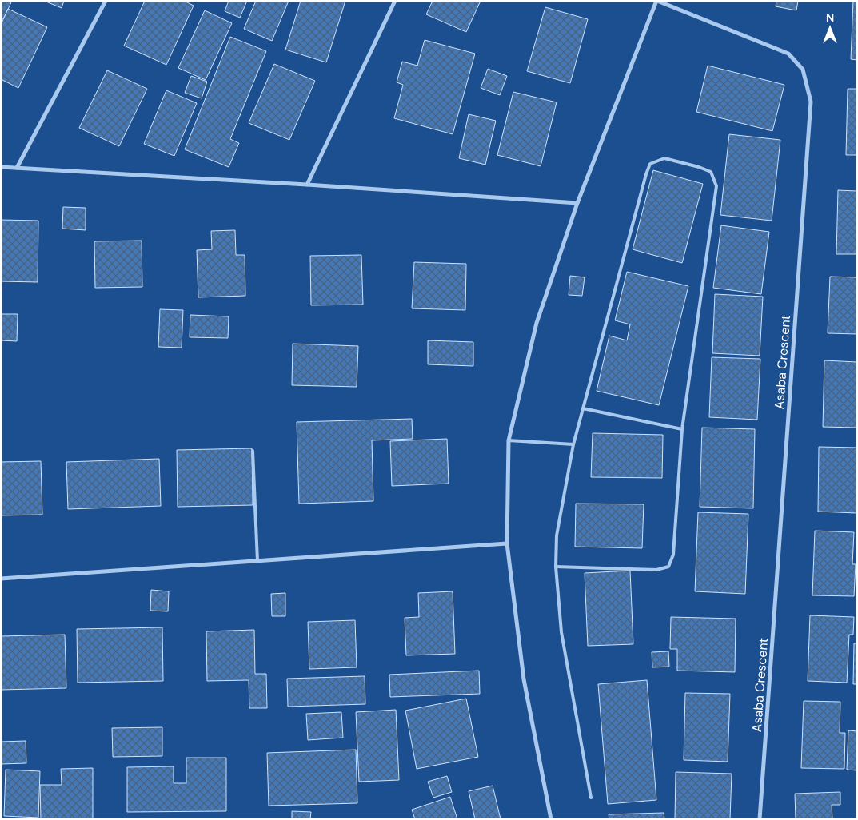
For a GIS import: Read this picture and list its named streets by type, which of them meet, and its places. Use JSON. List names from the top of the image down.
{
  "streets": {
    "street": ["Asaba Crescent"]
  },
  "north": "top"
}
